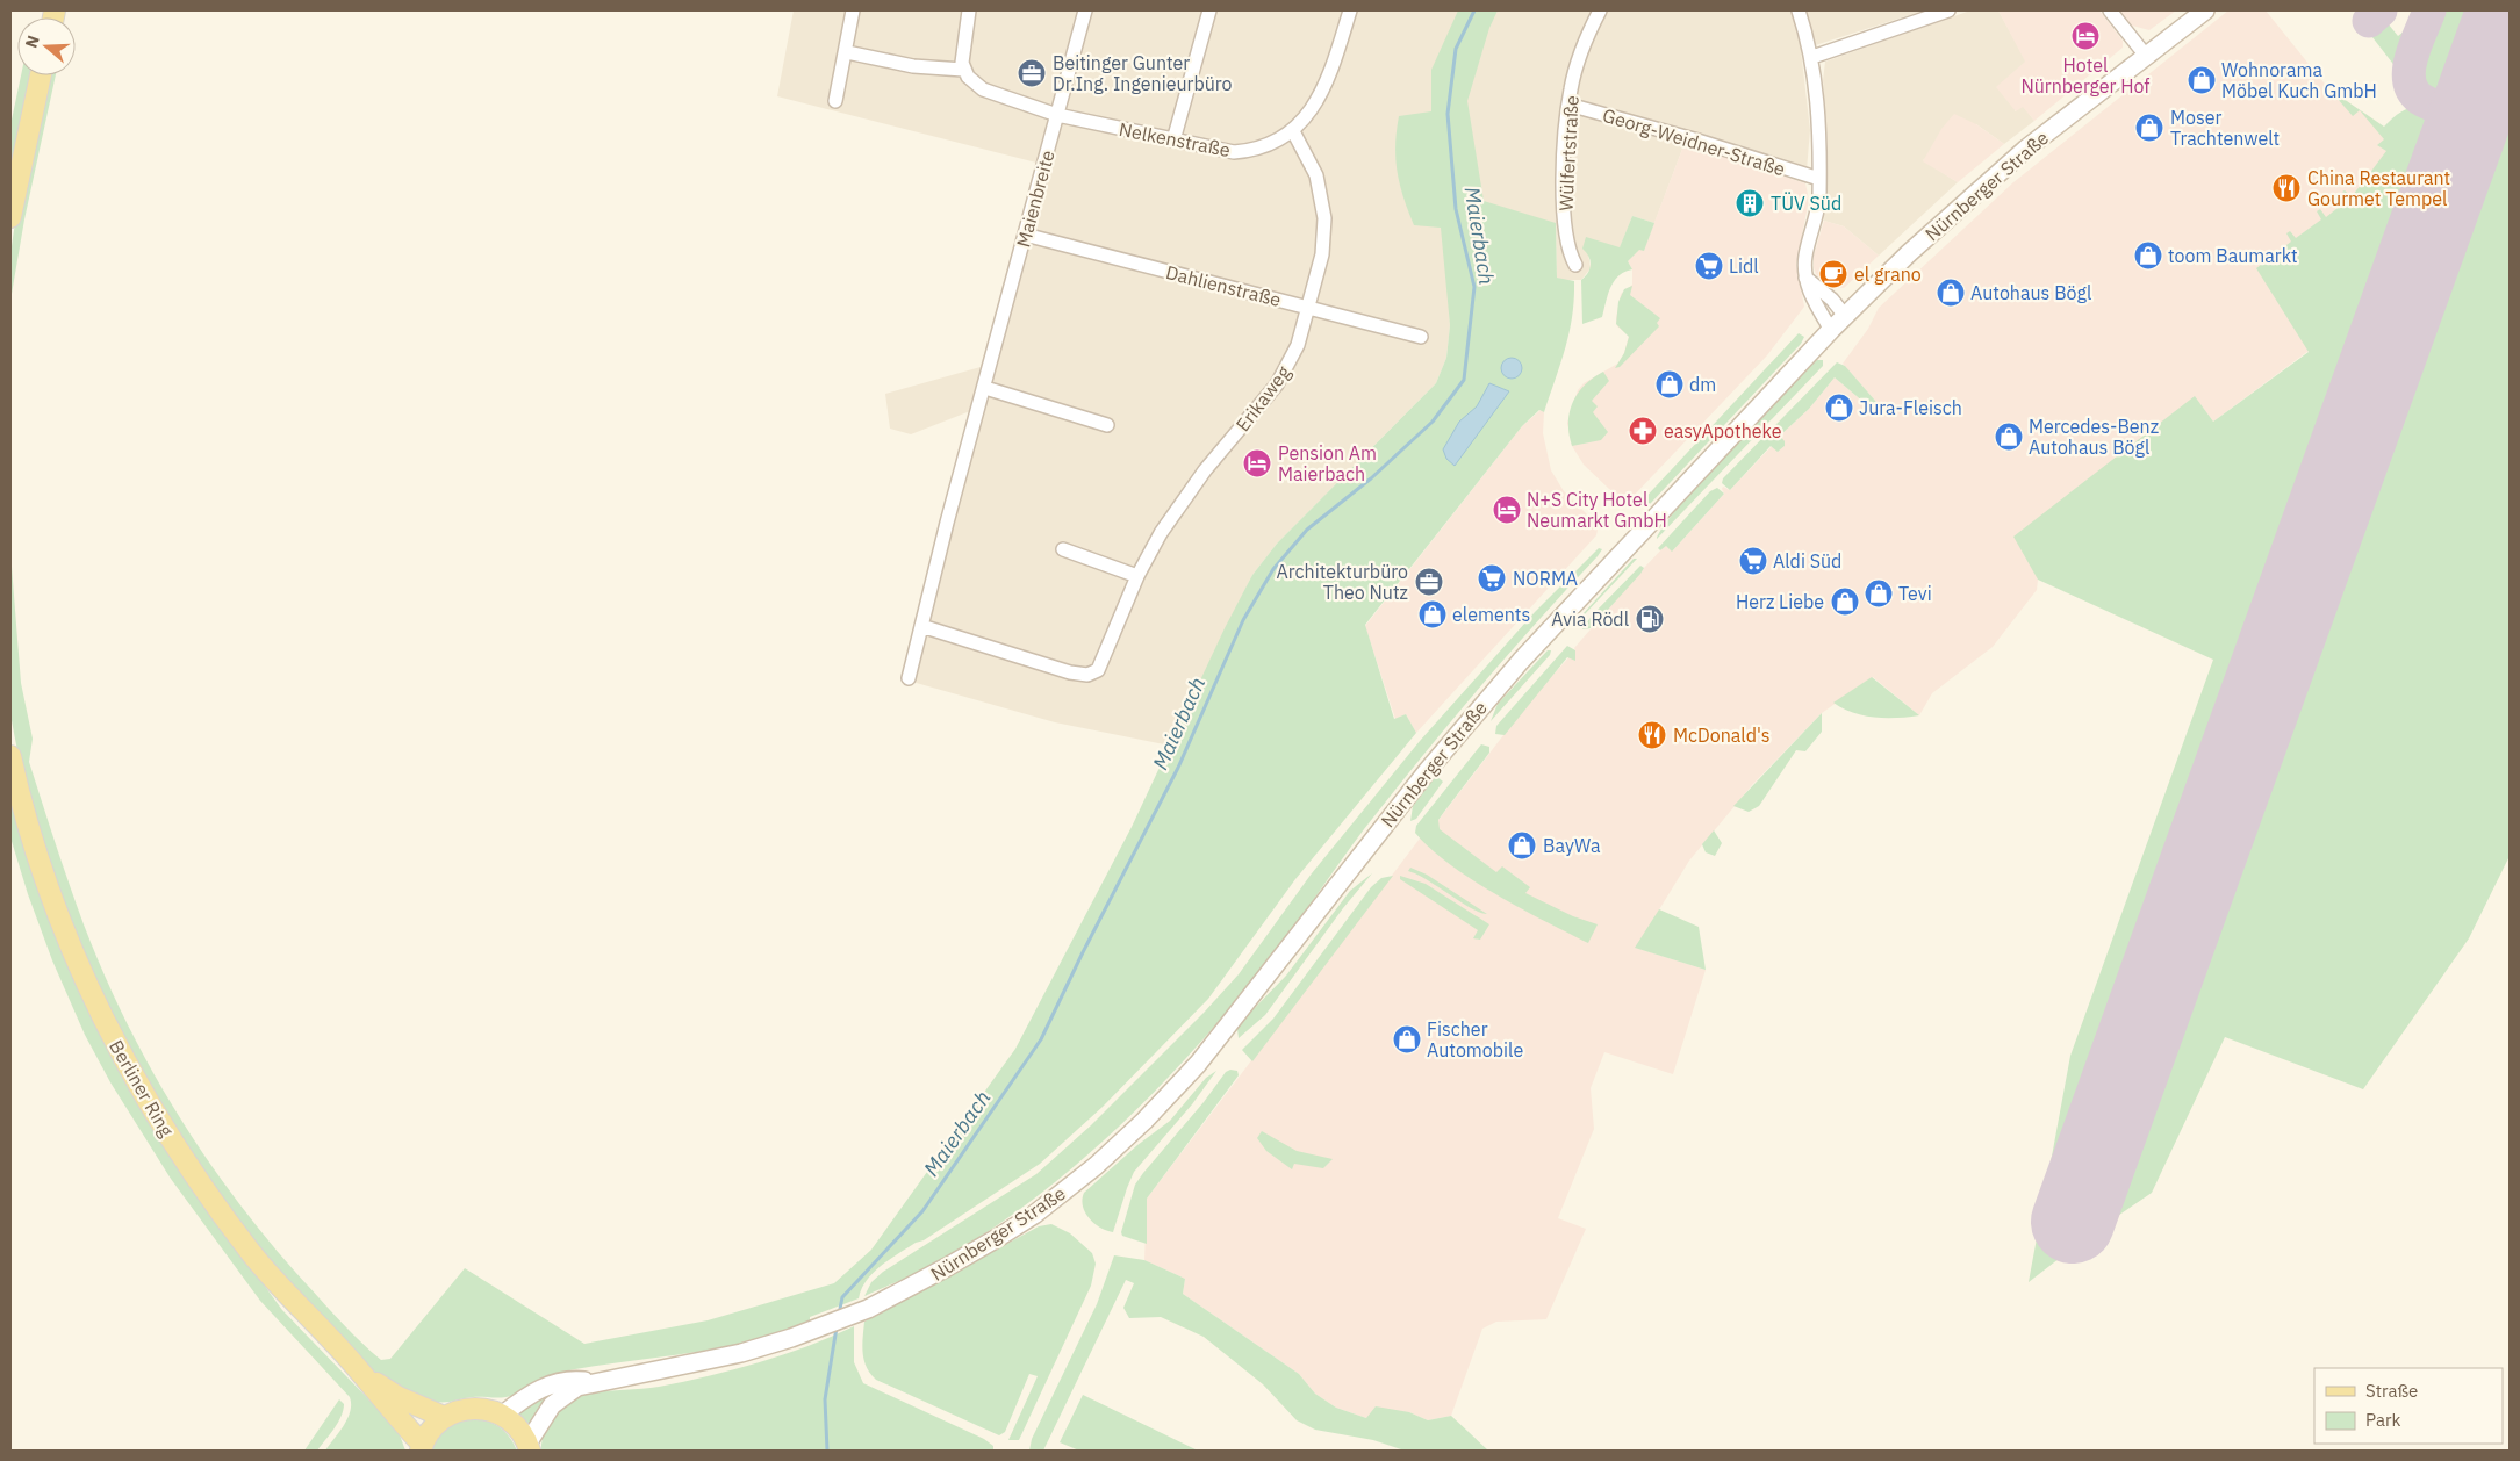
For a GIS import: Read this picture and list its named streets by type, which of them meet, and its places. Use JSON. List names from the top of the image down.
{
  "streets": {
    "main road": ["Nürnberger Straße", "Berliner Ring"],
    "street": [
      "Nelkenstraße",
      "Georg-Weidner-Straße",
      "Wülfertstraße",
      "Maienbreite",
      "Dahlienstraße",
      "Erikaweg"
    ]
  },
  "crossings": [
    ["Nelkenstraße", "Maienbreite"],
    ["Nelkenstraße", "Erikaweg"],
    ["Georg-Weidner-Straße", "Wülfertstraße"],
    ["Maienbreite", "Dahlienstraße"],
    ["Maienbreite", "Erikaweg"],
    ["Dahlienstraße", "Erikaweg"]
  ],
  "water": ["Maierbach"],
  "places": {
    "hotel": ["Hotel Nürnberger Hof", "Pension Am Maierbach", "N+S City Hotel Neumarkt GmbH"],
    "office": ["Beitinger Gunter Dr.Ing. Ingenieurbüro", "Architekturbüro Theo Nutz"],
    "shop": [
      "Wohnorama Möbel Kuch GmbH",
      "Moser Trachtenwelt",
      "toom Baumarkt",
      "Autohaus Bögl",
      "dm",
      "Jura-Fleisch",
      "Mercedes-Benz Autohaus Bögl",
      "Tevi",
      "Herz Liebe",
      "elements",
      "BayWa",
      "Fischer Automobile"
    ],
    "restaurant": ["China Restaurant Gourmet Tempel", "McDonald's"],
    "building": ["TÜV Süd"],
    "supermarket": ["Lidl", "Aldi Süd", "NORMA"],
    "cafe": ["el grano"],
    "pharmacy": ["easyApotheke"],
    "fuel station": ["Avia Rödl"]
  },
  "legend": ["Straße", "Park"],
  "north": "left"
}
